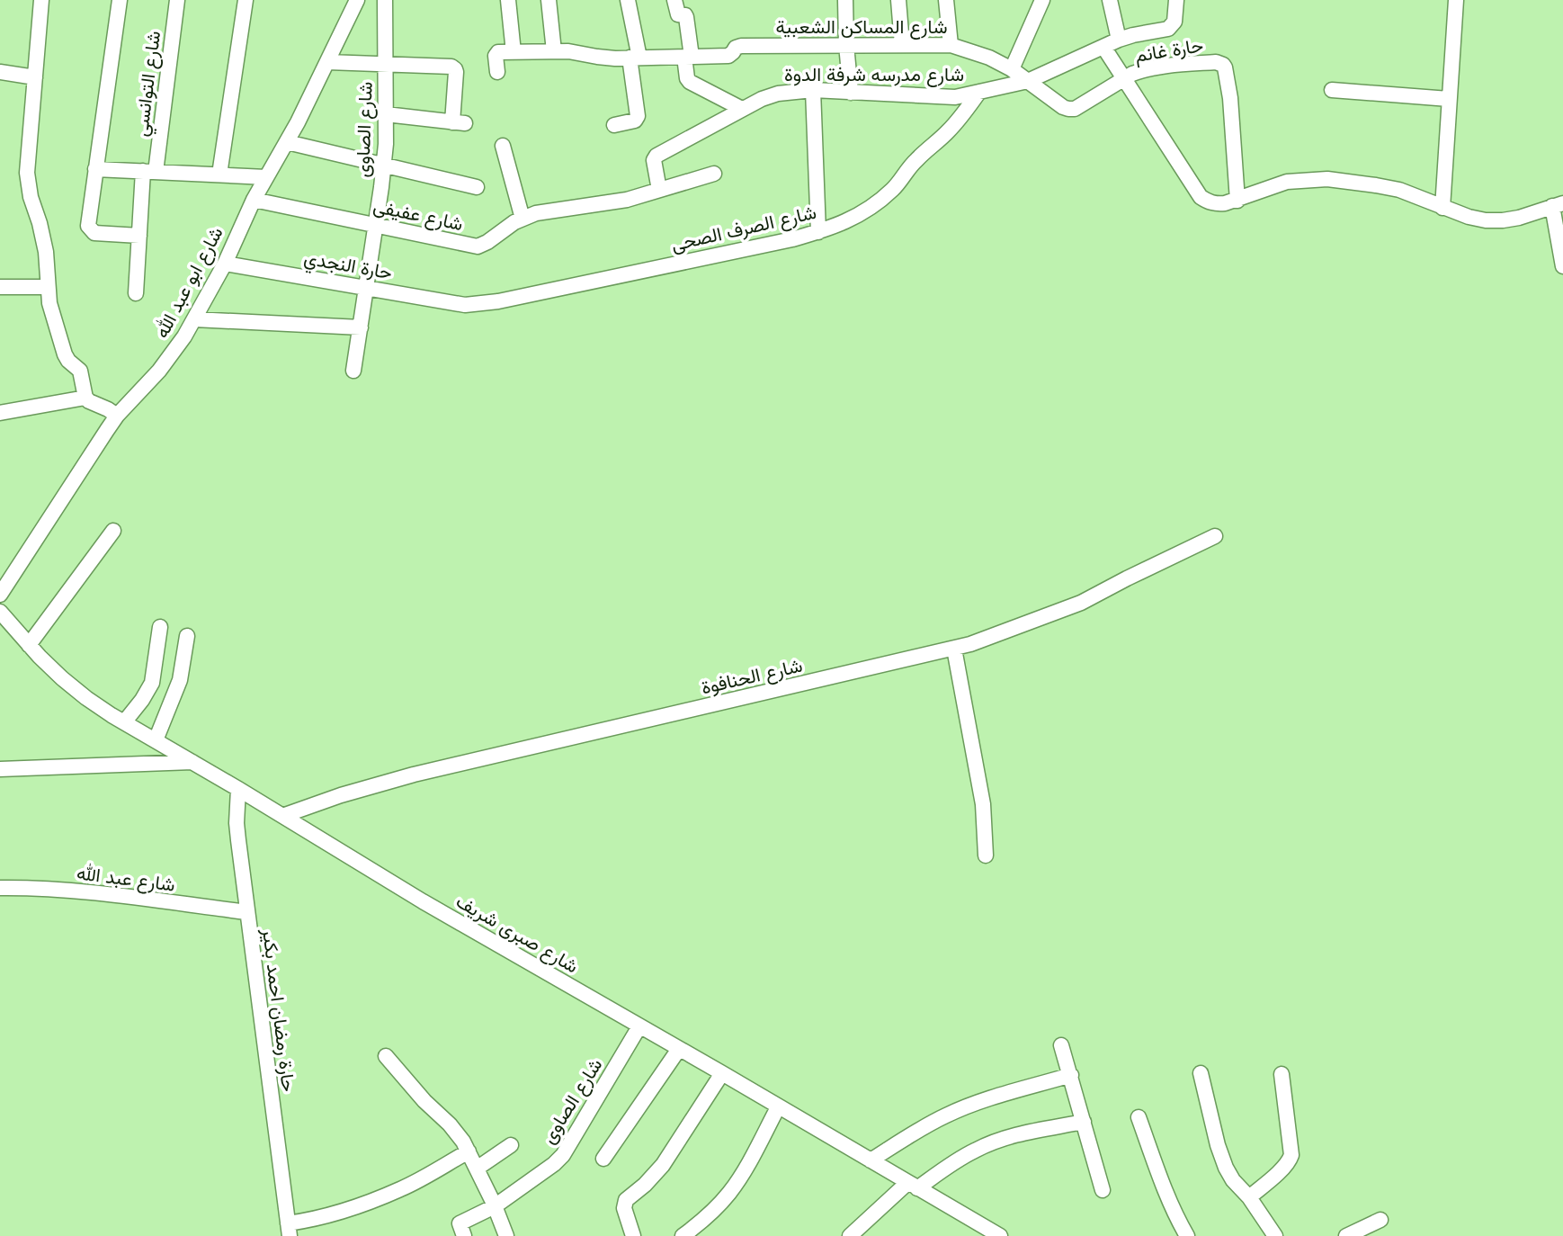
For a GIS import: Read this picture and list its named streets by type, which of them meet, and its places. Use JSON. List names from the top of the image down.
{
  "streets": {
    "street": [
      "شارع المساكن الشعبية",
      "حارة غانم",
      "شارع مدرسه شرفة الدوة",
      "شارع التوانسي",
      "شارع الصاوى",
      "شارع عفيفى",
      "شارع الصرف الصحى",
      "حارة النجدي",
      "شارع ابو عبد الله",
      "شارع الحنافوة",
      "شارع عبد الله",
      "شارع صبرى شريف",
      "حارة رمضان احمد بكير"
    ]
  },
  "crossings": [
    ["شارع المساكن الشعبية", "حارة غانم"],
    ["شارع المساكن الشعبية", "شارع مدرسه شرفة الدوة"],
    ["حارة غانم", "شارع مدرسه شرفة الدوة"],
    ["شارع مدرسه شرفة الدوة", "شارع عفيفى"],
    ["شارع مدرسه شرفة الدوة", "شارع الصرف الصحى"],
    ["شارع الصاوى", "شارع عفيفى"],
    ["شارع الصاوى", "حارة النجدي"],
    ["شارع الصاوى", "شارع صبرى شريف"],
    ["شارع عفيفى", "شارع ابو عبد الله"],
    ["شارع الصرف الصحى", "حارة النجدي"],
    ["حارة النجدي", "شارع ابو عبد الله"],
    ["شارع الحنافوة", "شارع صبرى شريف"],
    ["شارع عبد الله", "حارة رمضان احمد بكير"],
    ["شارع صبرى شريف", "حارة رمضان احمد بكير"]
  ]
}
